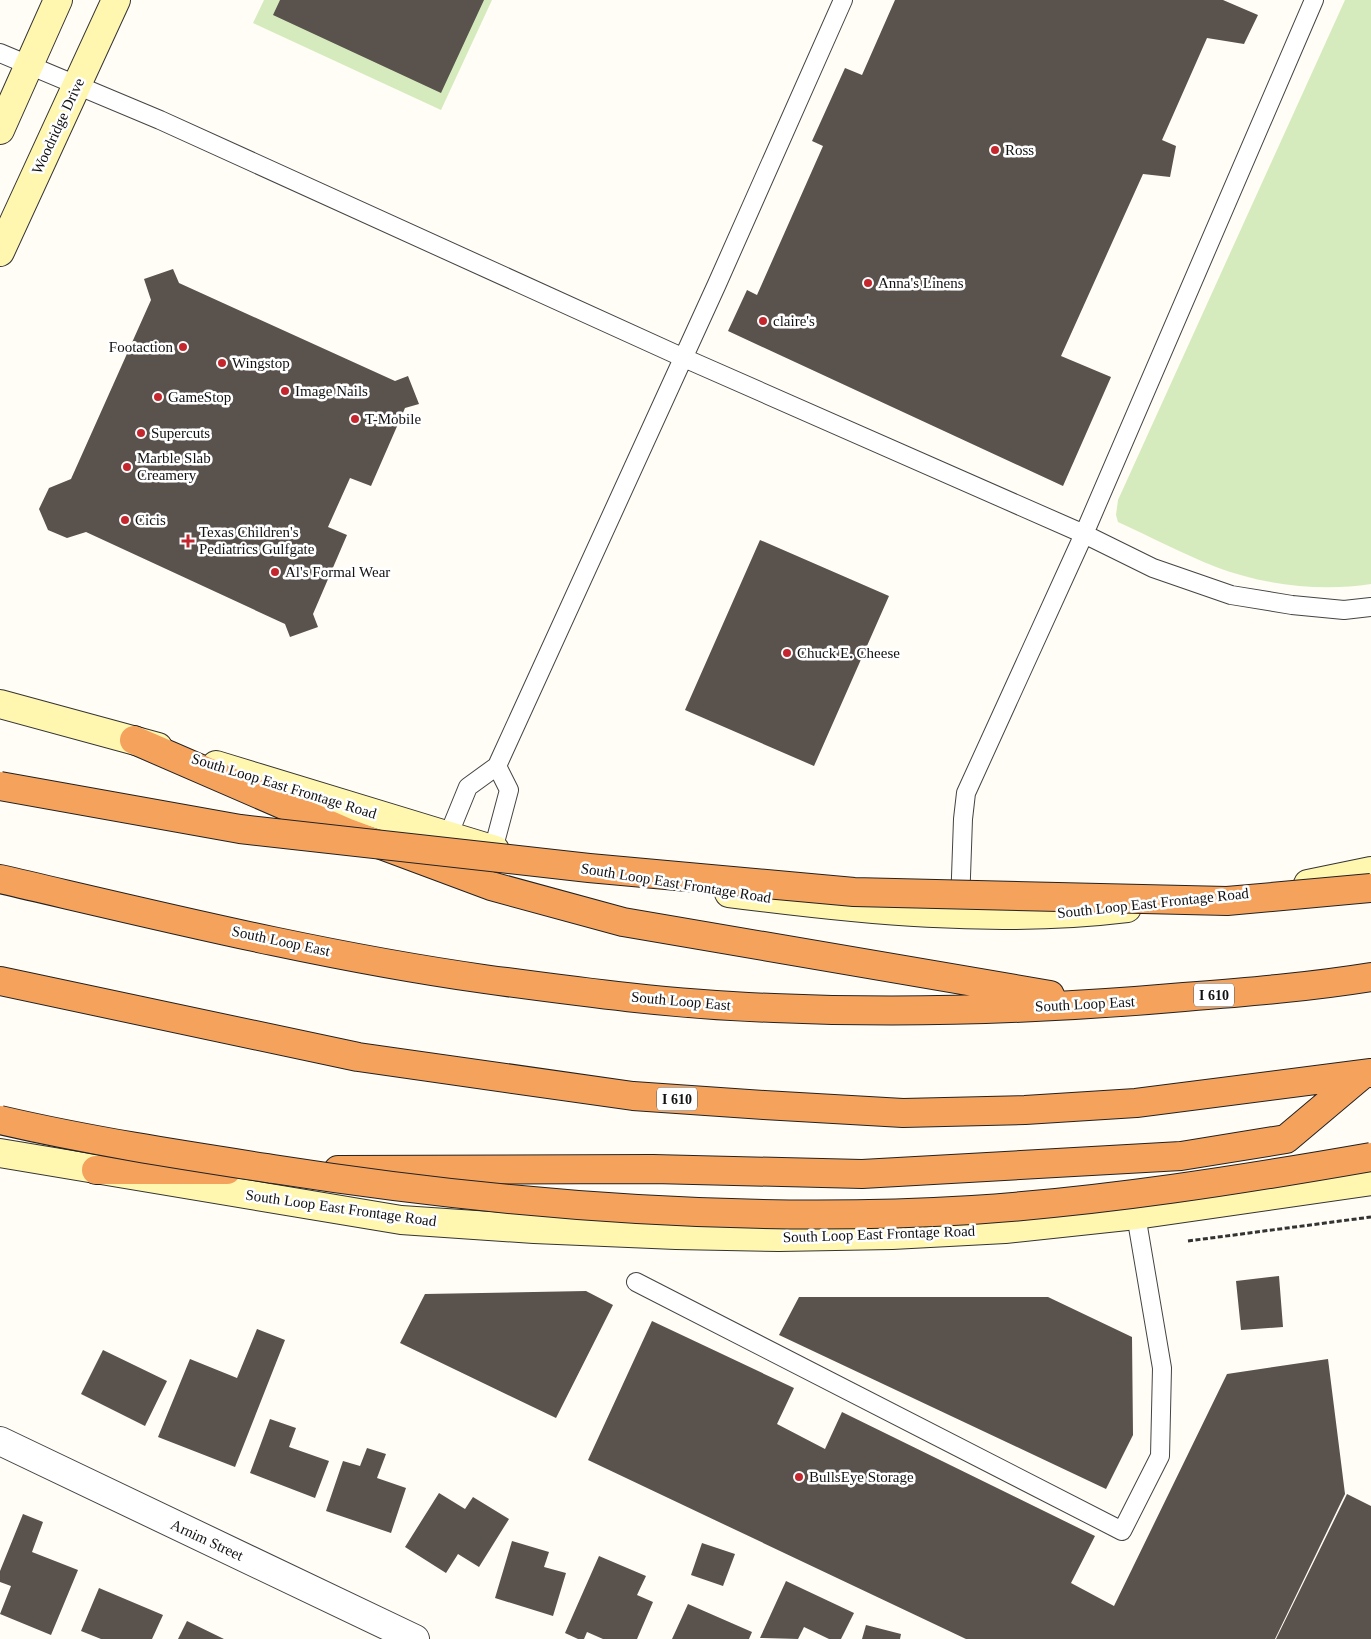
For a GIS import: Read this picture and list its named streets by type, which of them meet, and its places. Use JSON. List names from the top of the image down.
{
  "streets": {
    "highway": ["South Loop East", "I 610"],
    "main road": ["Woodridge Drive", "South Loop East Frontage Road"],
    "street": ["Arnim Street"]
  },
  "places": {
    "other": [
      "Ross",
      "Anna's Linens",
      "claire's",
      "Footaction",
      "Wingstop",
      "Image Nails",
      "GameStop",
      "T-Mobile",
      "Supercuts",
      "Marble Slab Creamery",
      "Cicis",
      "Al's Formal Wear",
      "Chuck E. Cheese",
      "BullsEye Storage"
    ],
    "health": ["Texas Children's Pediatrics Gulfgate"]
  }
}
